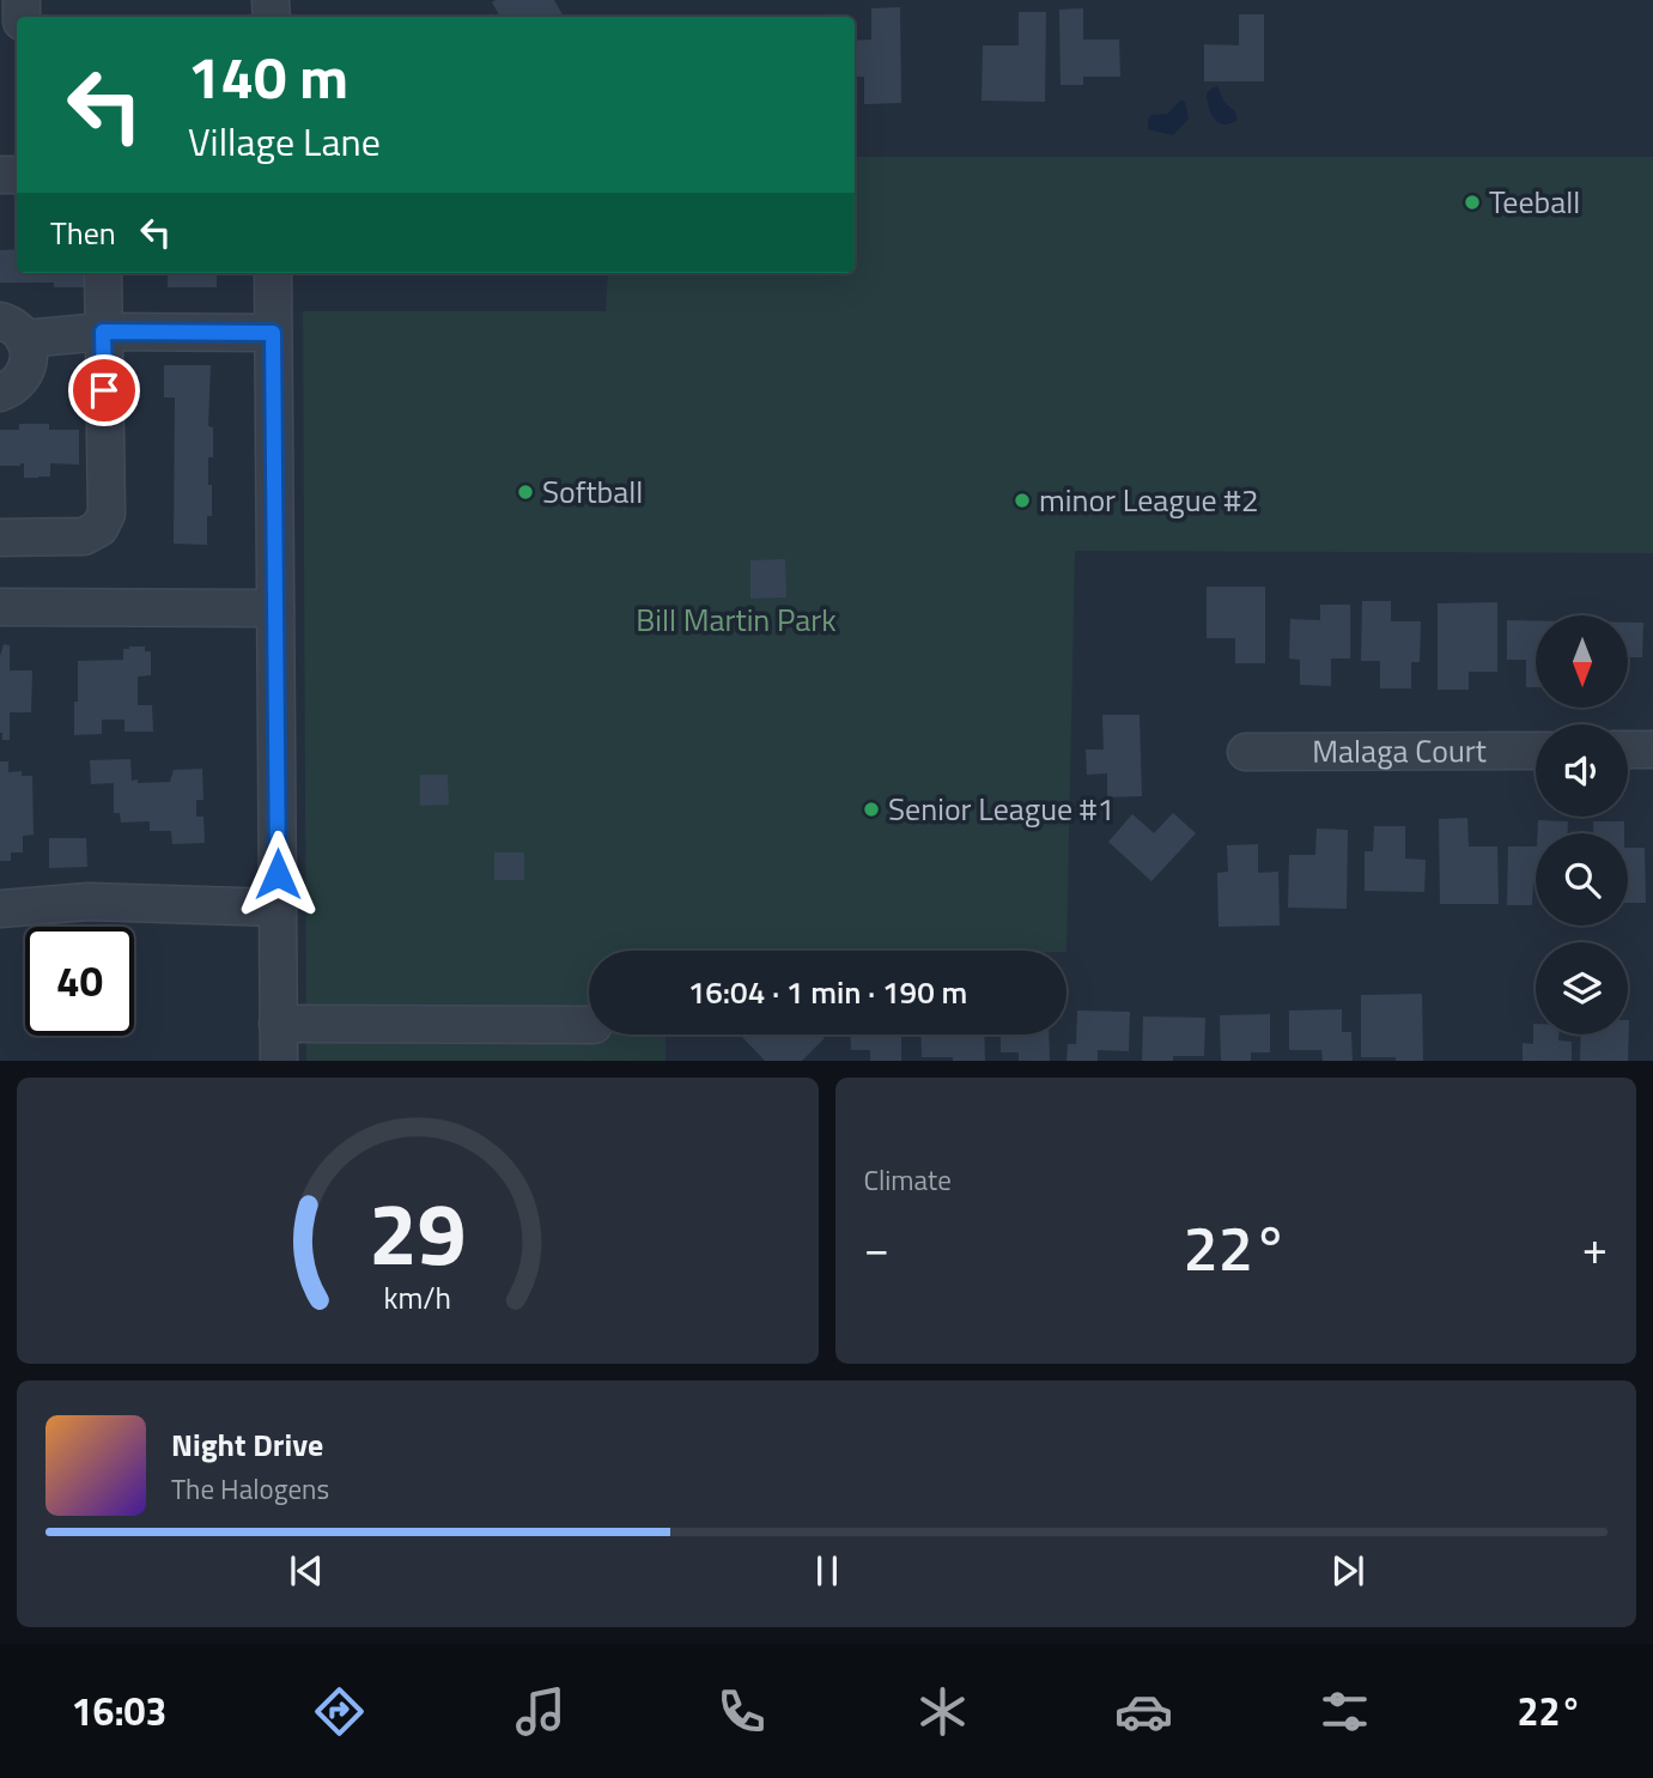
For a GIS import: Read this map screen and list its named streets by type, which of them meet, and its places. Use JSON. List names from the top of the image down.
{
  "streets": {
    "street": ["Malaga Court"]
  },
  "parks": ["Bill Martin Park"],
  "places": [
    "Teeball",
    "Softball",
    "minor League #2",
    "Senior League #1"
  ],
  "north": "bottom",
  "page": {
    "turn": ["140 m", "Village Lane"],
    "then": "Then",
    "limit": "40",
    "trip": "16:04 · 1 min · 190 m",
    "tile": "Climate",
    "heat": ["−", "22°", "+"],
    "song": ["Night Drive", "The Halogens"],
    "tabs": ["16:03", "22°"],
    "gauge": ["29", "km/h"]
  }
}
